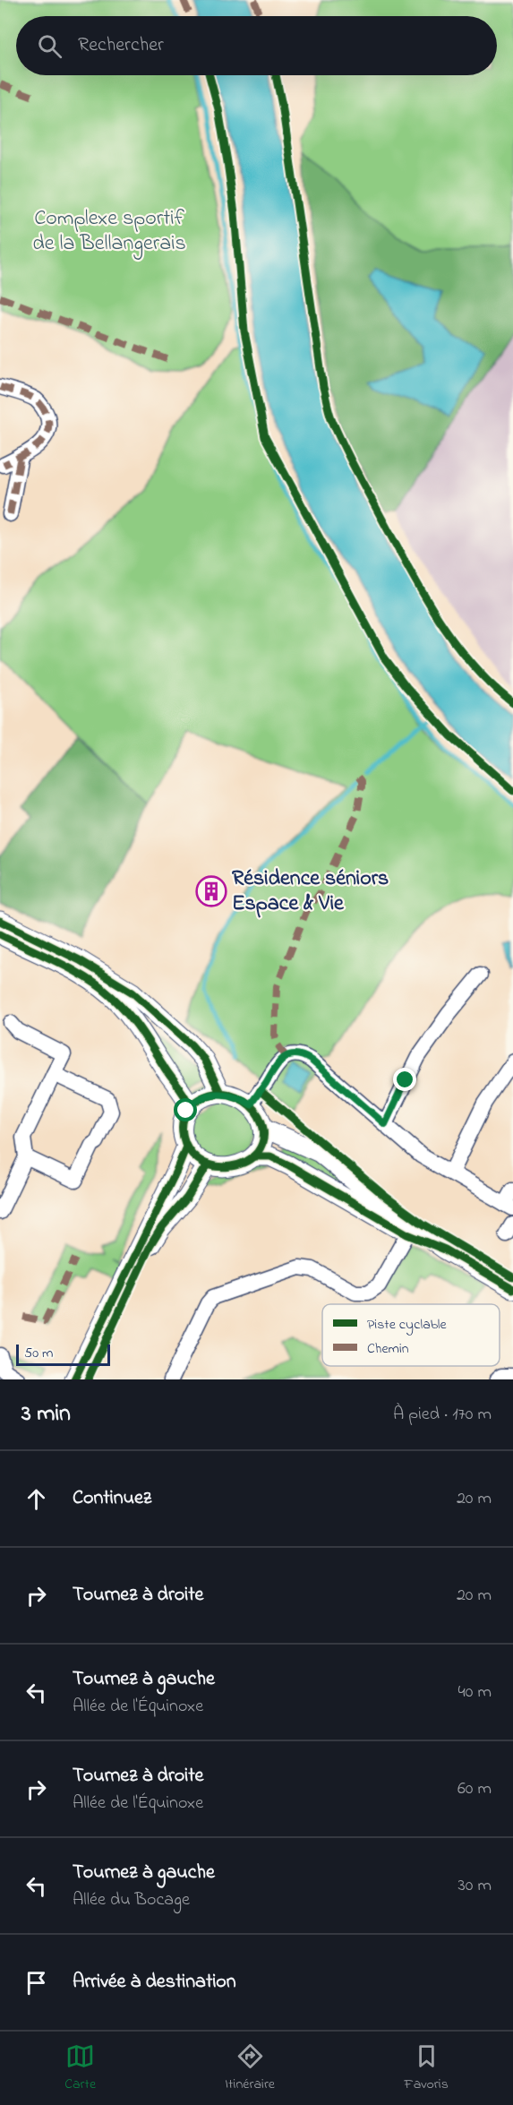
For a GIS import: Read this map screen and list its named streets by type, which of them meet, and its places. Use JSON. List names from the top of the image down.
{
  "parks": ["Complexe sportif de la Bellangerais"],
  "places": {
    "building": ["Résidence séniors Espace & Vie"]
  },
  "legend": ["Piste cyclable", "Chemin"],
  "scale_bar": "50 m",
  "page": {
    "search": "Rechercher",
    "scale": "50 m",
    "heading": ["3 min", "À pied · 170 m"],
    "list": [
      ["Continuez", "20 m"],
      ["Tournez à droite", "20 m"],
      ["Tournez à gauche", "Allée de l'Équinoxe", "40 m"],
      ["Tournez à droite", "Allée de l'Équinoxe", "60 m"],
      ["Tournez à gauche", "Allée du Bocage", "30 m"],
      "Arrivée à destination"
    ],
    "nav": ["Carte", "Itinéraire", "Favoris"]
  }
}
